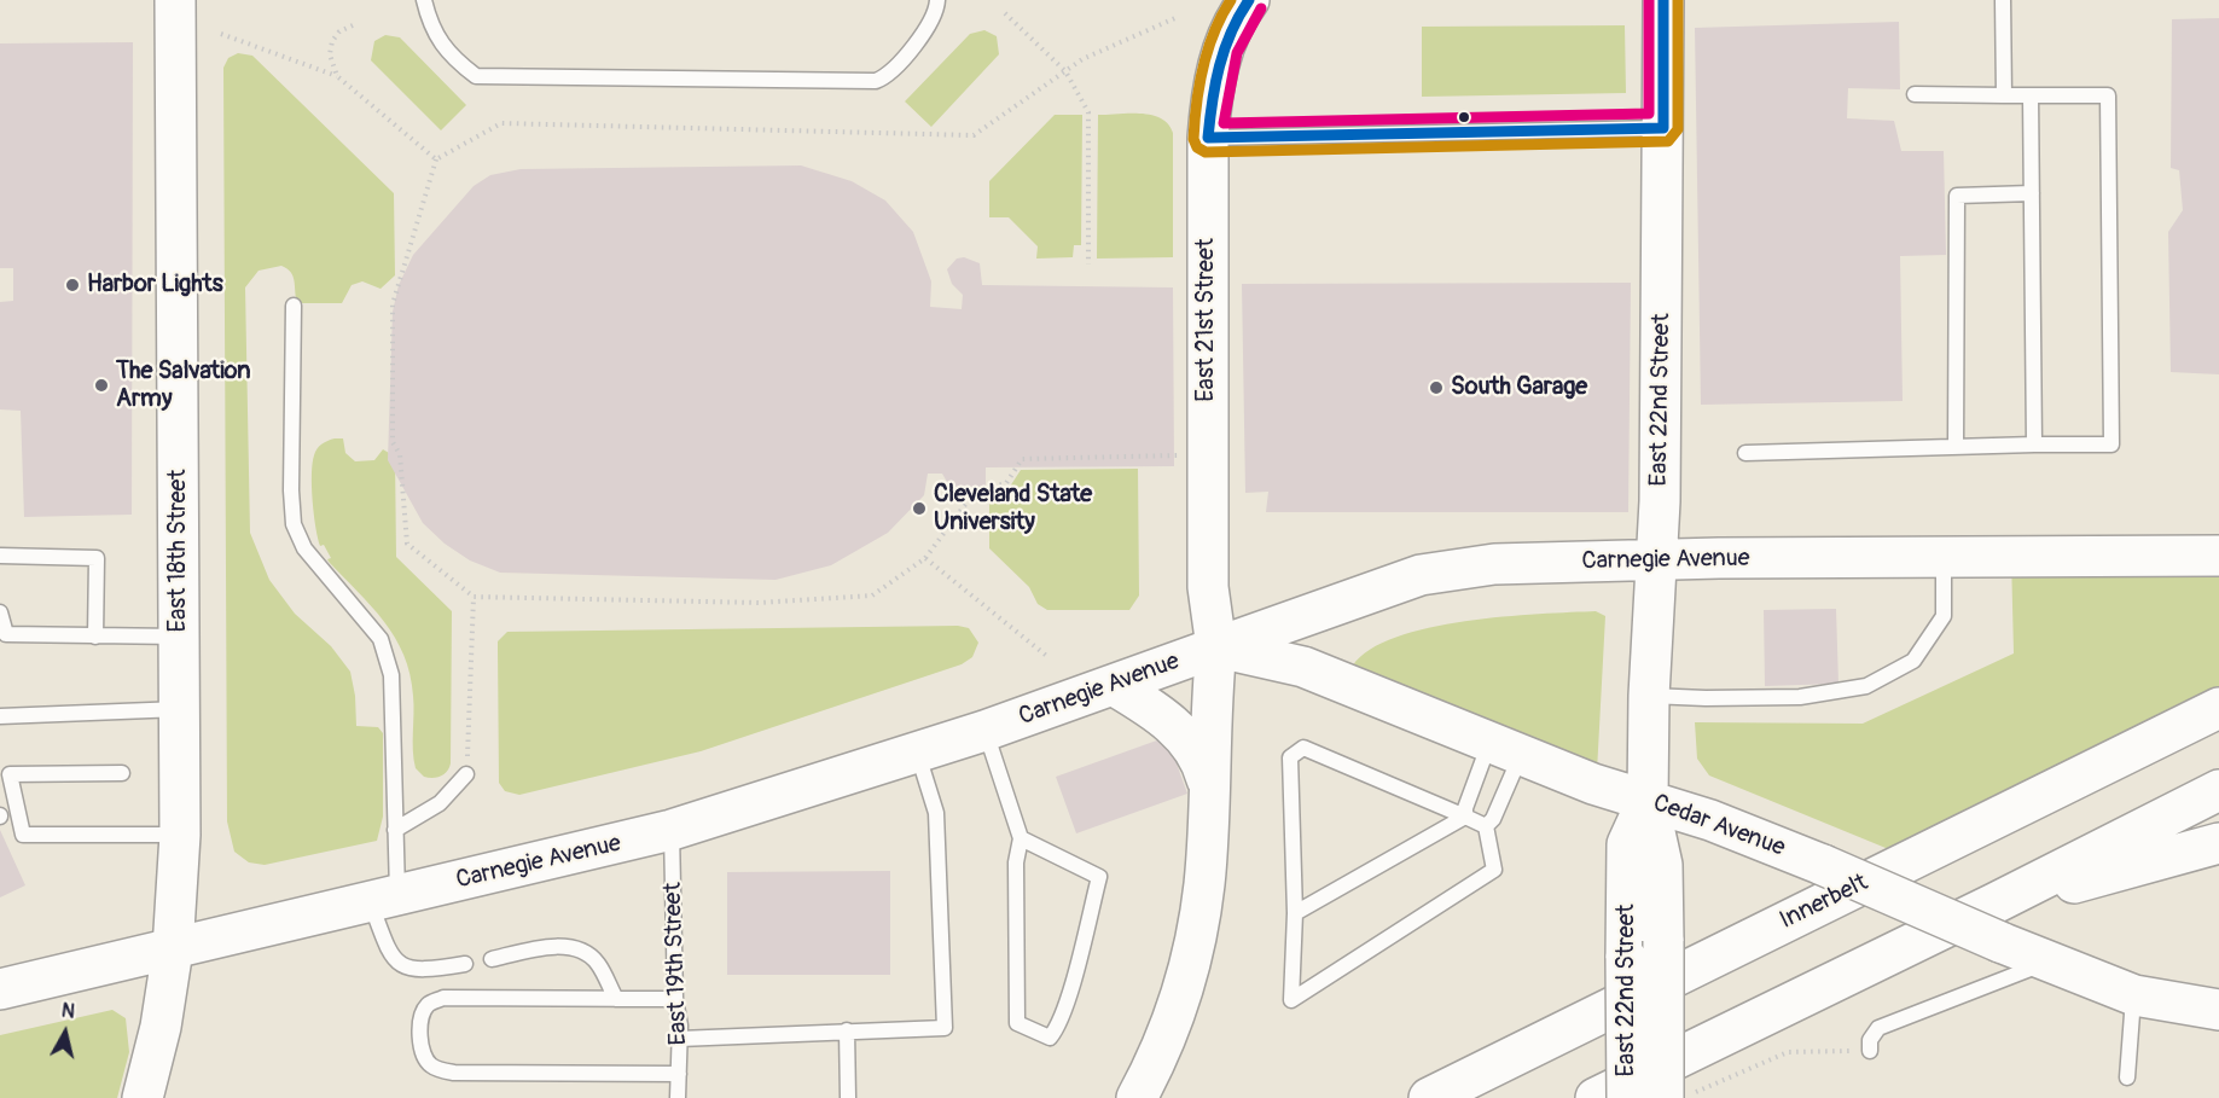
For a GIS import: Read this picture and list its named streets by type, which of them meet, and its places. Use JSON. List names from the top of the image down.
{
  "streets": {
    "main road": [
      "East 21st Street",
      "East 22nd Street",
      "East 18th Street",
      "Carnegie Avenue",
      "Cedar Avenue",
      "Innerbelt"
    ],
    "lane": ["East 19th Street"]
  },
  "crossings": [
    ["East 21st Street", "Carnegie Avenue"],
    ["East 21st Street", "Cedar Avenue"],
    ["East 22nd Street", "Carnegie Avenue"],
    ["East 22nd Street", "Cedar Avenue"],
    ["East 18th Street", "Carnegie Avenue"],
    ["Carnegie Avenue", "Cedar Avenue"],
    ["Carnegie Avenue", "East 19th Street"]
  ],
  "places": [
    "Harbor Lights",
    "The Salvation Army",
    "South Garage",
    "Cleveland State University"
  ],
  "north": "top"
}
